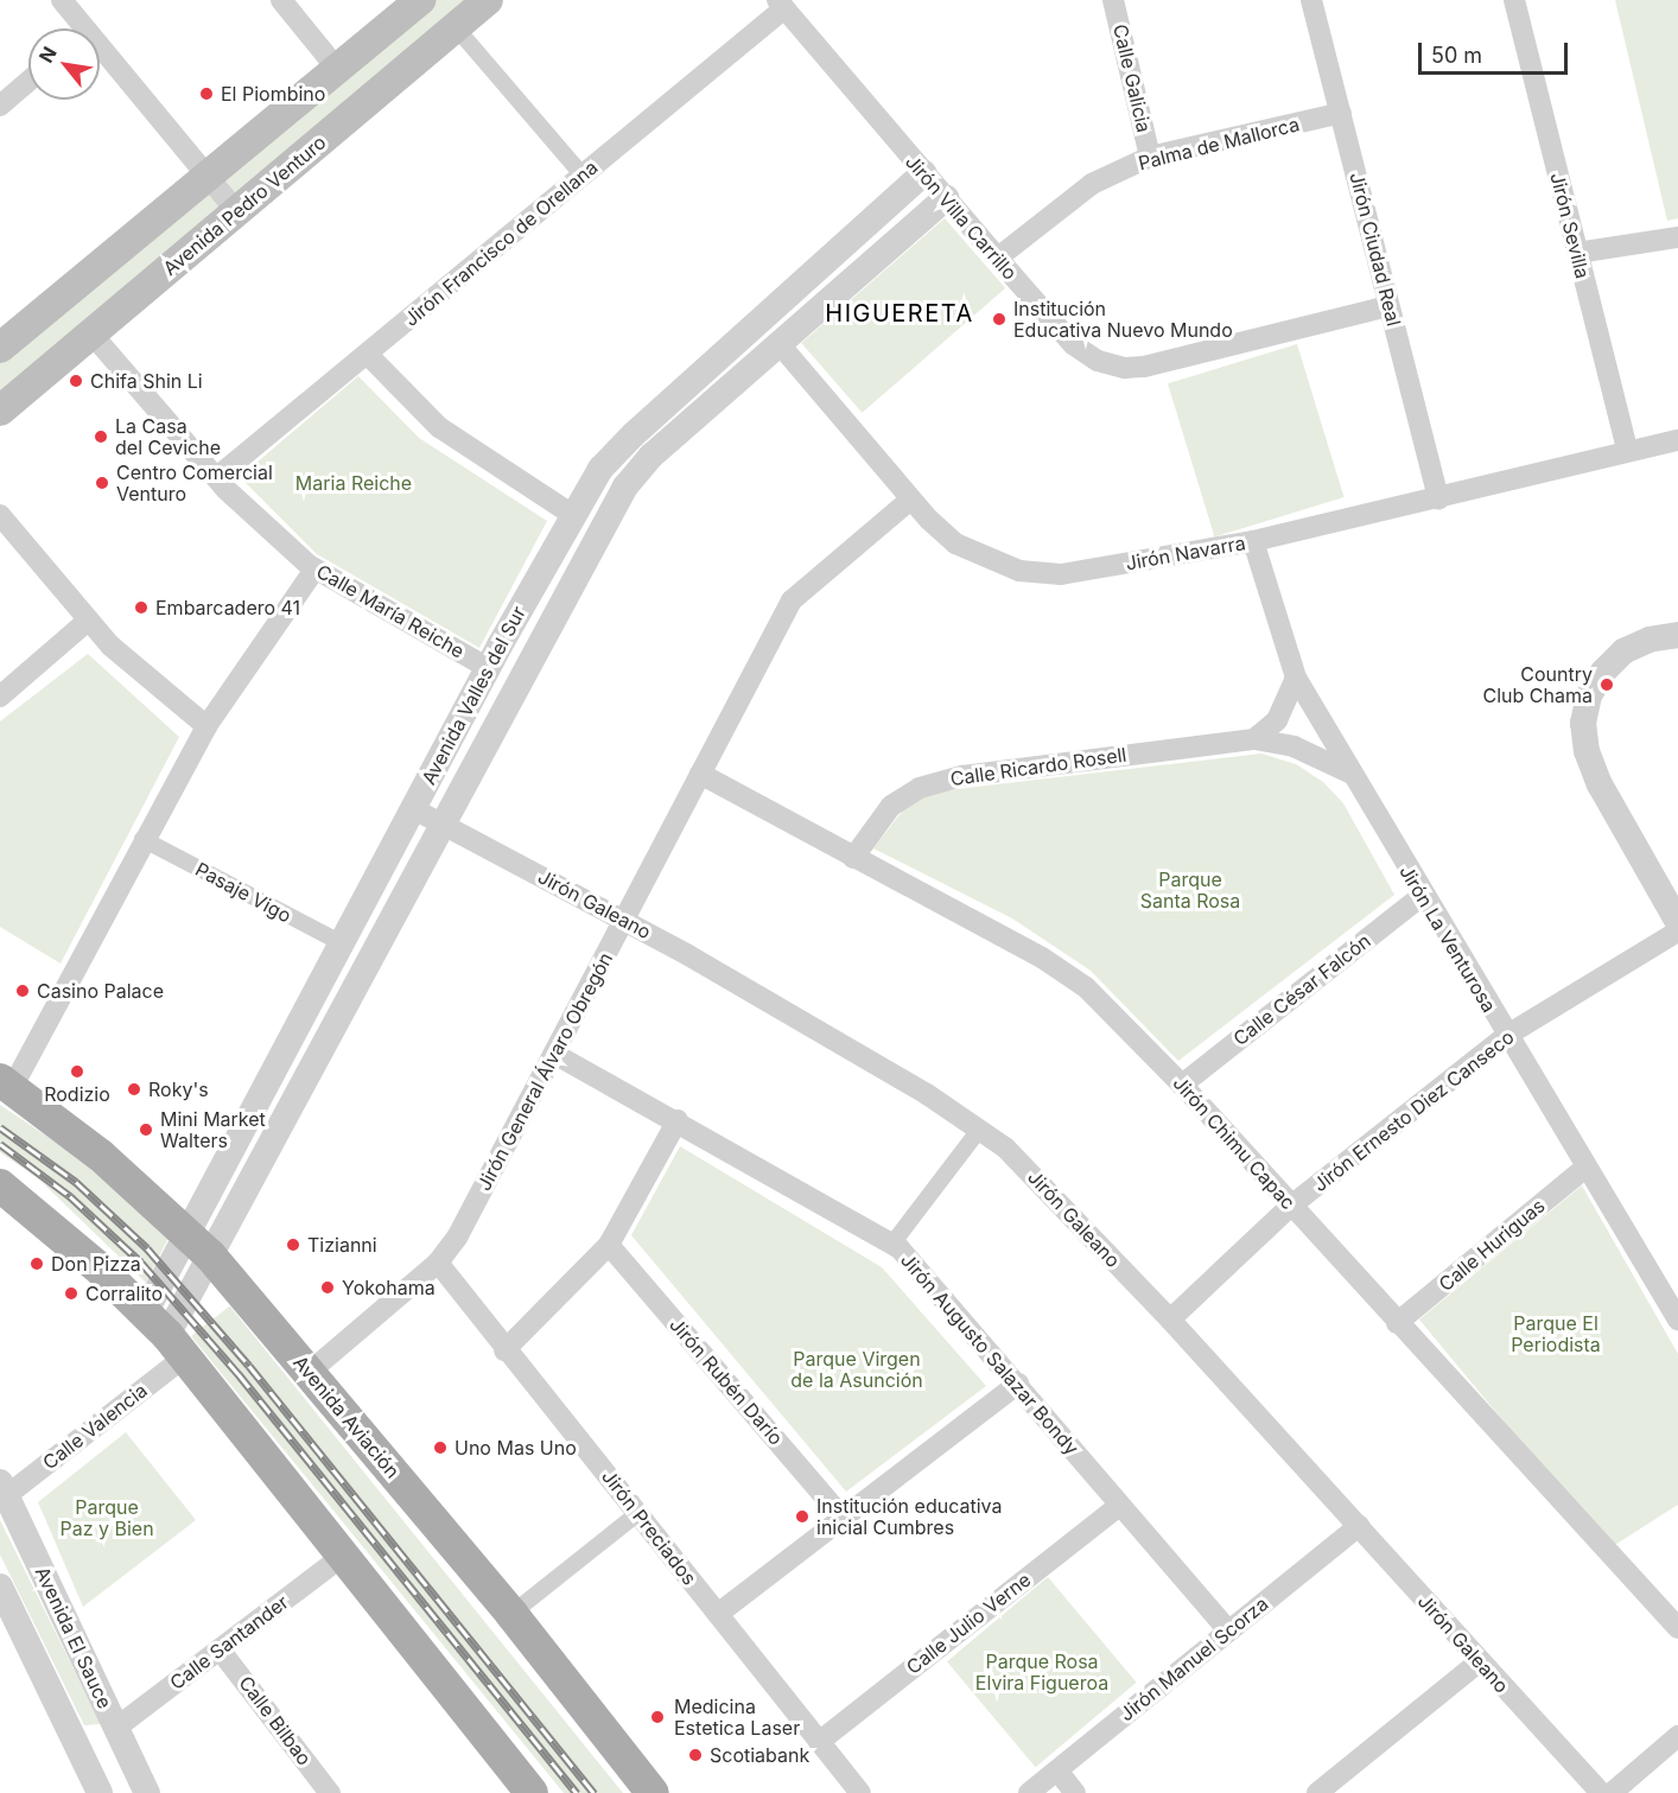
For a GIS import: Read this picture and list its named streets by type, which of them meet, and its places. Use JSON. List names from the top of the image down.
{
  "streets": {
    "main road": ["Avenida Pedro Venturo", "Avenida Aviación"],
    "street": [
      "Calle Galicia",
      "Palma de Mallorca",
      "Jirón Villa Carrillo",
      "Jirón Sevilla",
      "Jirón Francisco de Orellana",
      "Jirón Ciudad Real",
      "Jirón Navarra",
      "Calle María Reiche",
      "Avenida Valles del Sur",
      "Calle Ricardo Rosell",
      "Pasaje Vigo",
      "Jirón Galeano",
      "Jirón La Venturosa",
      "Calle César Falcón",
      "Jirón General Álvaro Obregón",
      "Jirón Ernesto Diez Canseco",
      "Jirón Chimu Capac",
      "Calle Huriguas",
      "Jirón Augusto Salazar Bondy",
      "Jirón Rubén Darío",
      "Calle Valencia",
      "Jirón Preciados",
      "Calle Julio Verne",
      "Avenida El Sauce",
      "Calle Santander",
      "Jirón Manuel Scorza",
      "Calle Bilbao"
    ]
  },
  "crossings": [
    ["Calle Galicia", "Palma de Mallorca"],
    ["Palma de Mallorca", "Jirón Villa Carrillo"],
    ["Palma de Mallorca", "Jirón Ciudad Real"],
    ["Avenida Pedro Venturo", "Calle María Reiche"],
    ["Jirón Villa Carrillo", "Jirón Francisco de Orellana"],
    ["Jirón Villa Carrillo", "Jirón Ciudad Real"],
    ["Jirón Villa Carrillo", "Avenida Valles del Sur"],
    ["Jirón Sevilla", "Jirón Navarra"],
    ["Jirón Francisco de Orellana", "Calle María Reiche"],
    ["Jirón Ciudad Real", "Jirón Navarra"],
    ["Jirón Navarra", "Avenida Valles del Sur"],
    ["Jirón Navarra", "Jirón La Venturosa"],
    ["Jirón Navarra", "Jirón General Álvaro Obregón"],
    ["Calle María Reiche", "Avenida Valles del Sur"],
    ["Avenida Valles del Sur", "Pasaje Vigo"],
    ["Avenida Valles del Sur", "Jirón Galeano"],
    ["Avenida Valles del Sur", "Avenida Aviación"],
    ["Avenida Valles del Sur", "Calle Valencia"],
    ["Calle Ricardo Rosell", "Jirón La Venturosa"],
    ["Calle Ricardo Rosell", "Jirón Chimu Capac"],
    ["Jirón Galeano", "Jirón General Álvaro Obregón"],
    ["Jirón Galeano", "Jirón Ernesto Diez Canseco"],
    ["Jirón Galeano", "Jirón Manuel Scorza"],
    ["Jirón La Venturosa", "Calle César Falcón"],
    ["Jirón La Venturosa", "Jirón Ernesto Diez Canseco"],
    ["Jirón La Venturosa", "Calle Huriguas"],
    ["Calle César Falcón", "Jirón Chimu Capac"],
    ["Jirón General Álvaro Obregón", "Jirón Chimu Capac"],
    ["Jirón General Álvaro Obregón", "Jirón Augusto Salazar Bondy"],
    ["Jirón General Álvaro Obregón", "Avenida Aviación"],
    ["Jirón General Álvaro Obregón", "Jirón Preciados"],
    ["Jirón Ernesto Diez Canseco", "Jirón Chimu Capac"],
    ["Jirón Chimu Capac", "Calle Huriguas"],
    ["Jirón Augusto Salazar Bondy", "Calle Julio Verne"],
    ["Jirón Augusto Salazar Bondy", "Jirón Manuel Scorza"],
    ["Calle Valencia", "Avenida El Sauce"],
    ["Jirón Preciados", "Calle Julio Verne"],
    ["Avenida El Sauce", "Calle Santander"],
    ["Calle Santander", "Calle Bilbao"]
  ],
  "districts": ["HIGUERETA"],
  "parks": [
    "Maria Reiche",
    "Parque Santa Rosa",
    "Parque El Periodista",
    "Parque Virgen de la Asunción",
    "Parque Paz y Bien",
    "Parque Rosa Elvira Figueroa"
  ],
  "places": [
    "El Piombino",
    "Institución Educativa Nuevo Mundo",
    "Chifa Shin Li",
    "La Casa del Ceviche",
    "Centro Comercial Venturo",
    "Embarcadero 41",
    "Country Club Chama",
    "Casino Palace",
    "Rodizio",
    "Roky's",
    "Mini Market Walters",
    "Tizianni",
    "Don Pizza",
    "Yokohama",
    "Corralito",
    "Uno Mas Uno",
    "Institución educativa inicial Cumbres",
    "Medicina Estetica Laser",
    "Scotiabank"
  ],
  "scale_bar": "50 m",
  "north": "top left"
}
